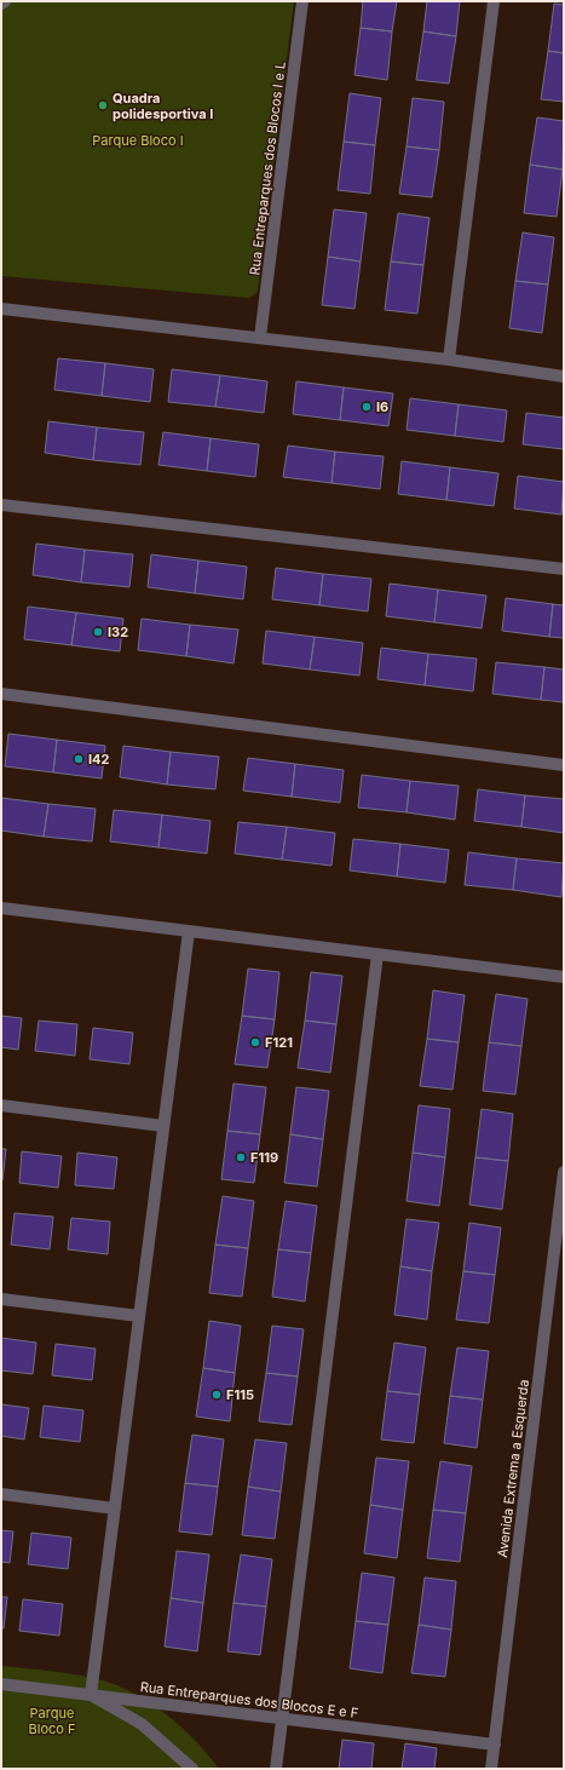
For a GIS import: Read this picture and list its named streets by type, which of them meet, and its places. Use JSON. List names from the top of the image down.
{
  "streets": {
    "street": ["Rua Entreparques dos Blocos I e L", "Avenida Extrema a Esquerda", "Rua Entreparques dos Blocos E e F"]
  },
  "crossings": [
    ["Avenida Extrema a Esquerda", "Rua Entreparques dos Blocos E e F"]
  ],
  "parks": ["Parque Bloco I", "Parque Bloco F"],
  "places": [
    "Quadra polidesportiva I",
    "I6",
    "I32",
    "I42",
    "F121",
    "F119",
    "F115"
  ]
}
